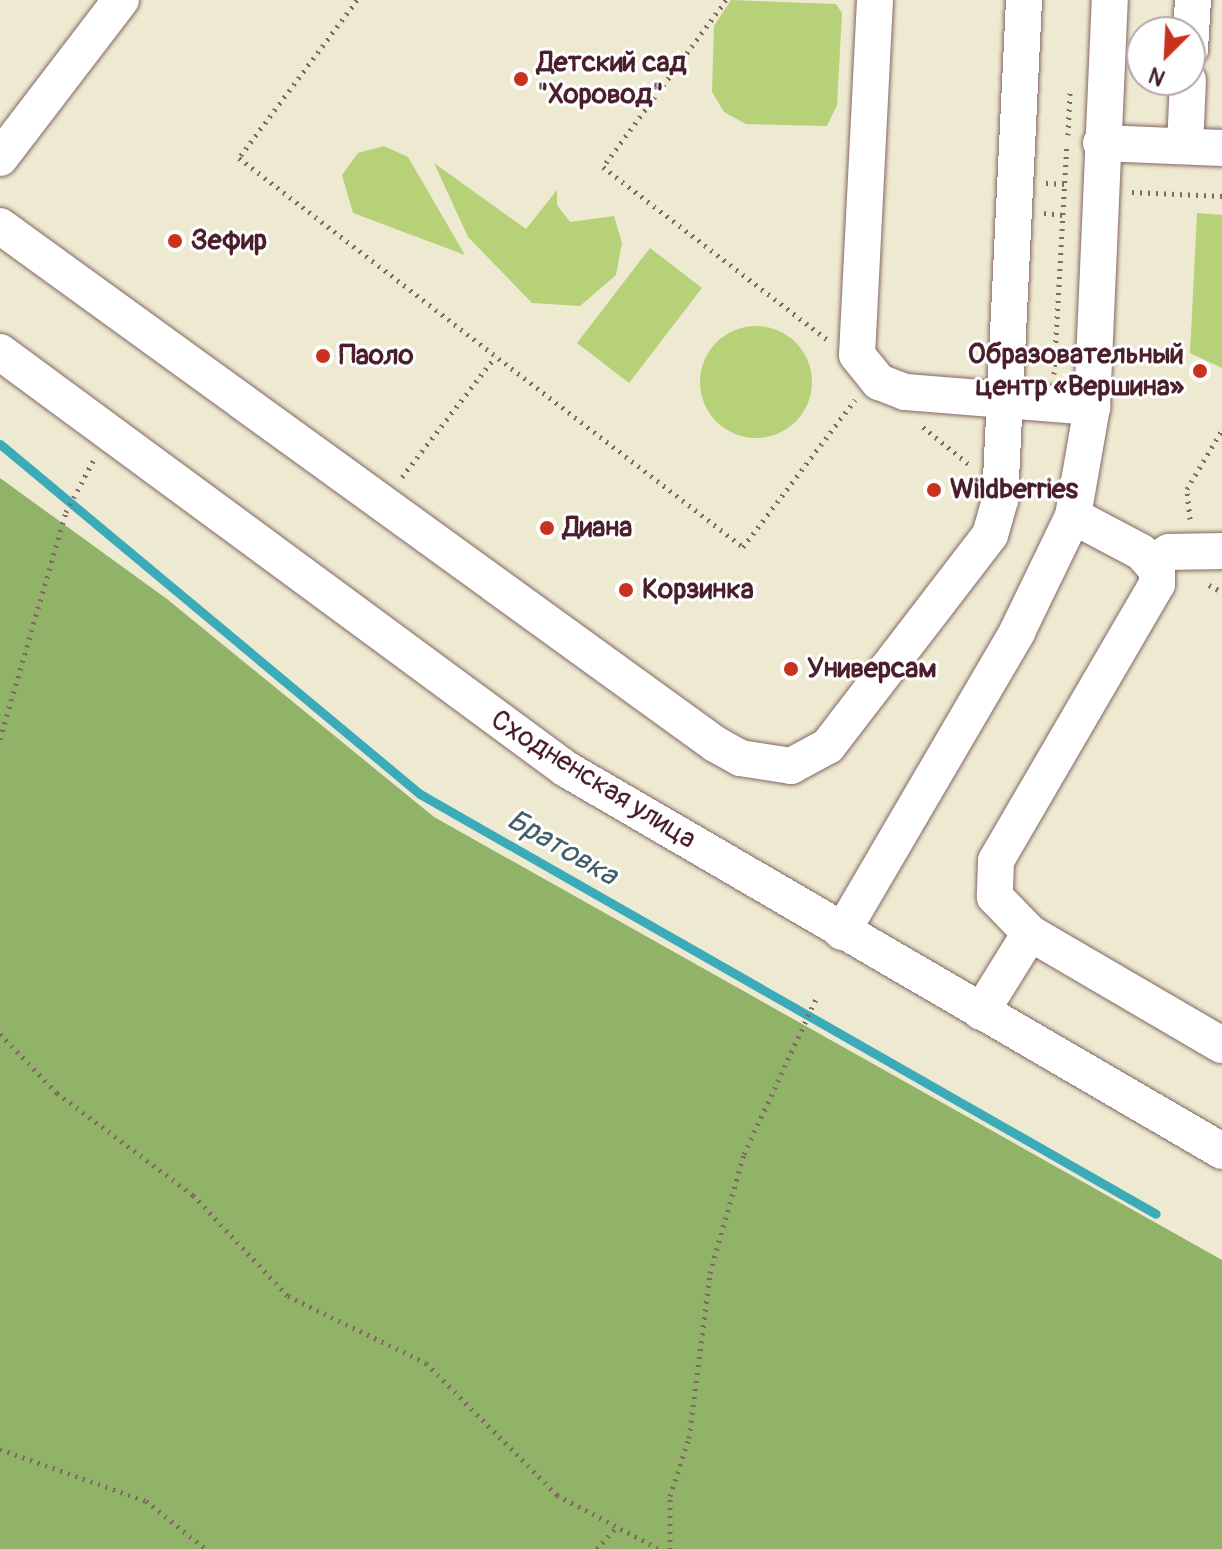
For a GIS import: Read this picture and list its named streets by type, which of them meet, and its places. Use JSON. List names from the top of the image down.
{
  "streets": {
    "street": ["Сходненская улица"]
  },
  "water": ["Братовка"],
  "places": [
    "Детский сад \"Хоровод\"",
    "Зефир",
    "Паоло",
    "Образовательный центр «Вершина»",
    "Wildberries",
    "Диана",
    "Корзинка",
    "Универсам"
  ],
  "north": "bottom left"
}
